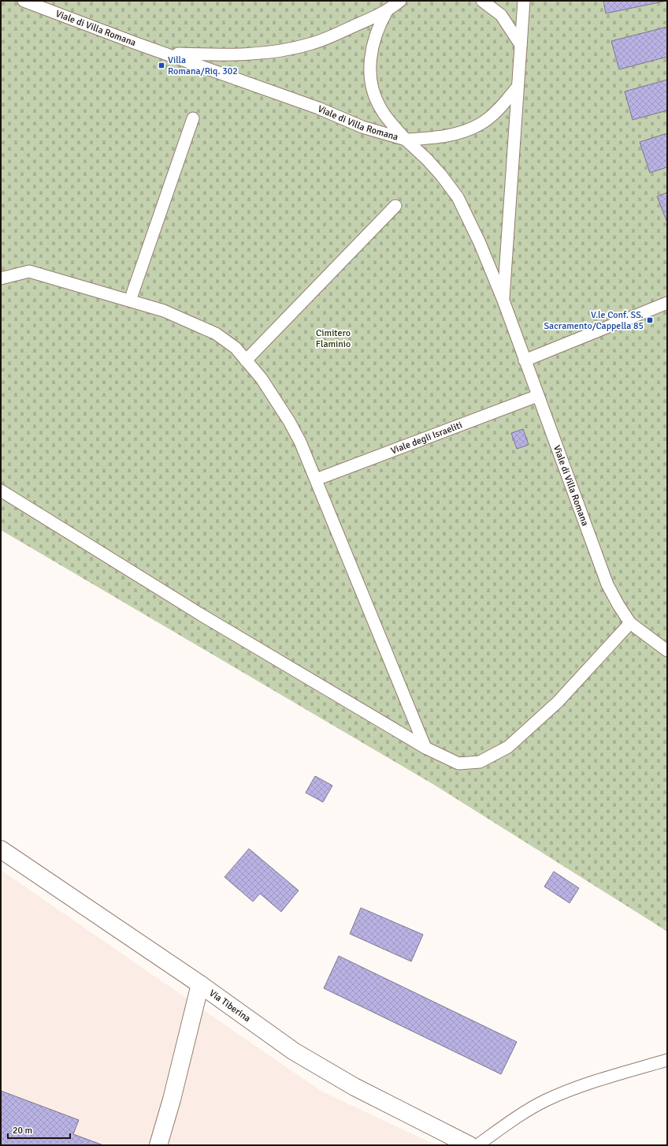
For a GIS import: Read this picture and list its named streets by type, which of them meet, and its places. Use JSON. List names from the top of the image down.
{
  "streets": {
    "main road": ["Via Tiberina"],
    "lane": ["Viale di Villa Romana", "Viale degli Israeliti"]
  },
  "crossings": [
    ["Viale di Villa Romana", "Viale degli Israeliti"]
  ],
  "parks": ["Cimitero Flaminio"],
  "places": {
    "transit": ["Villa Romana/Riq. 302", "V.le Conf. SS. Sacramento/Cappella 85"]
  },
  "scale_bar": "20 m"
}
